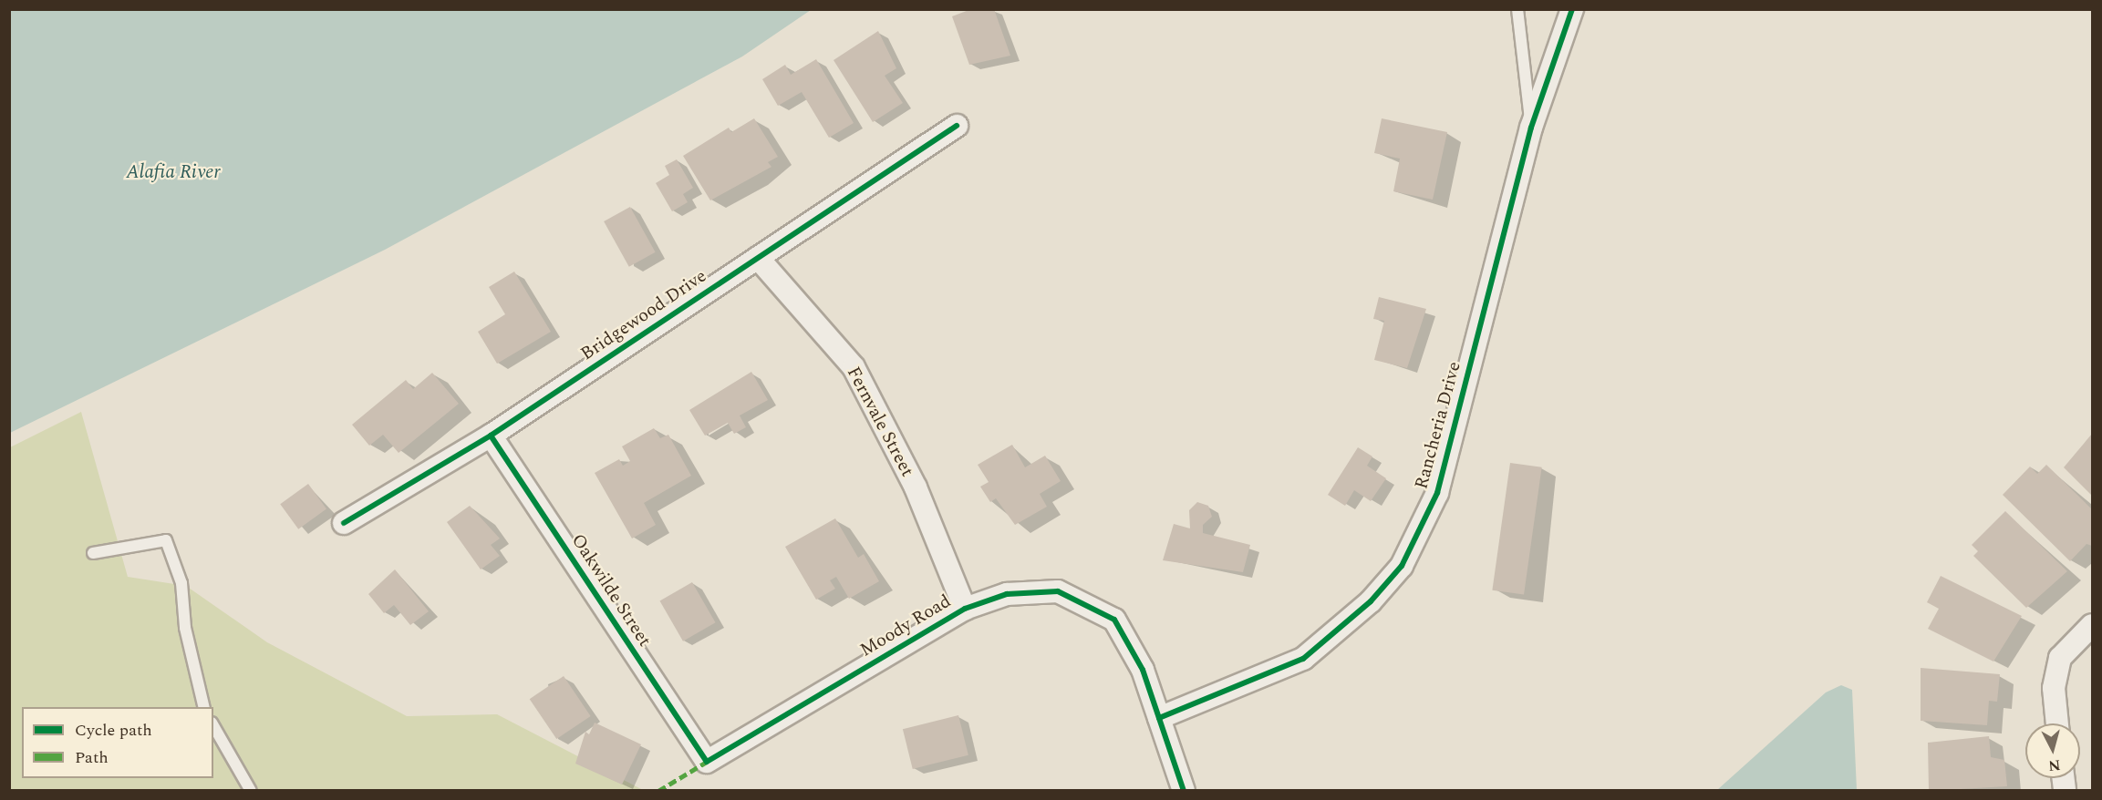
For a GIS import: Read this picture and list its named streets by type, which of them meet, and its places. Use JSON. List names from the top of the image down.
{
  "streets": {
    "street": [
      "Bridgewood Drive",
      "Fernvale Street",
      "Rancheria Drive",
      "Oakwilde Street",
      "Moody Road"
    ]
  },
  "crossings": [
    ["Bridgewood Drive", "Fernvale Street"],
    ["Bridgewood Drive", "Oakwilde Street"],
    ["Fernvale Street", "Moody Road"],
    ["Rancheria Drive", "Moody Road"],
    ["Oakwilde Street", "Moody Road"]
  ],
  "water": ["Alafia River"],
  "legend": ["Cycle path", "Path"],
  "north": "bottom"
}
